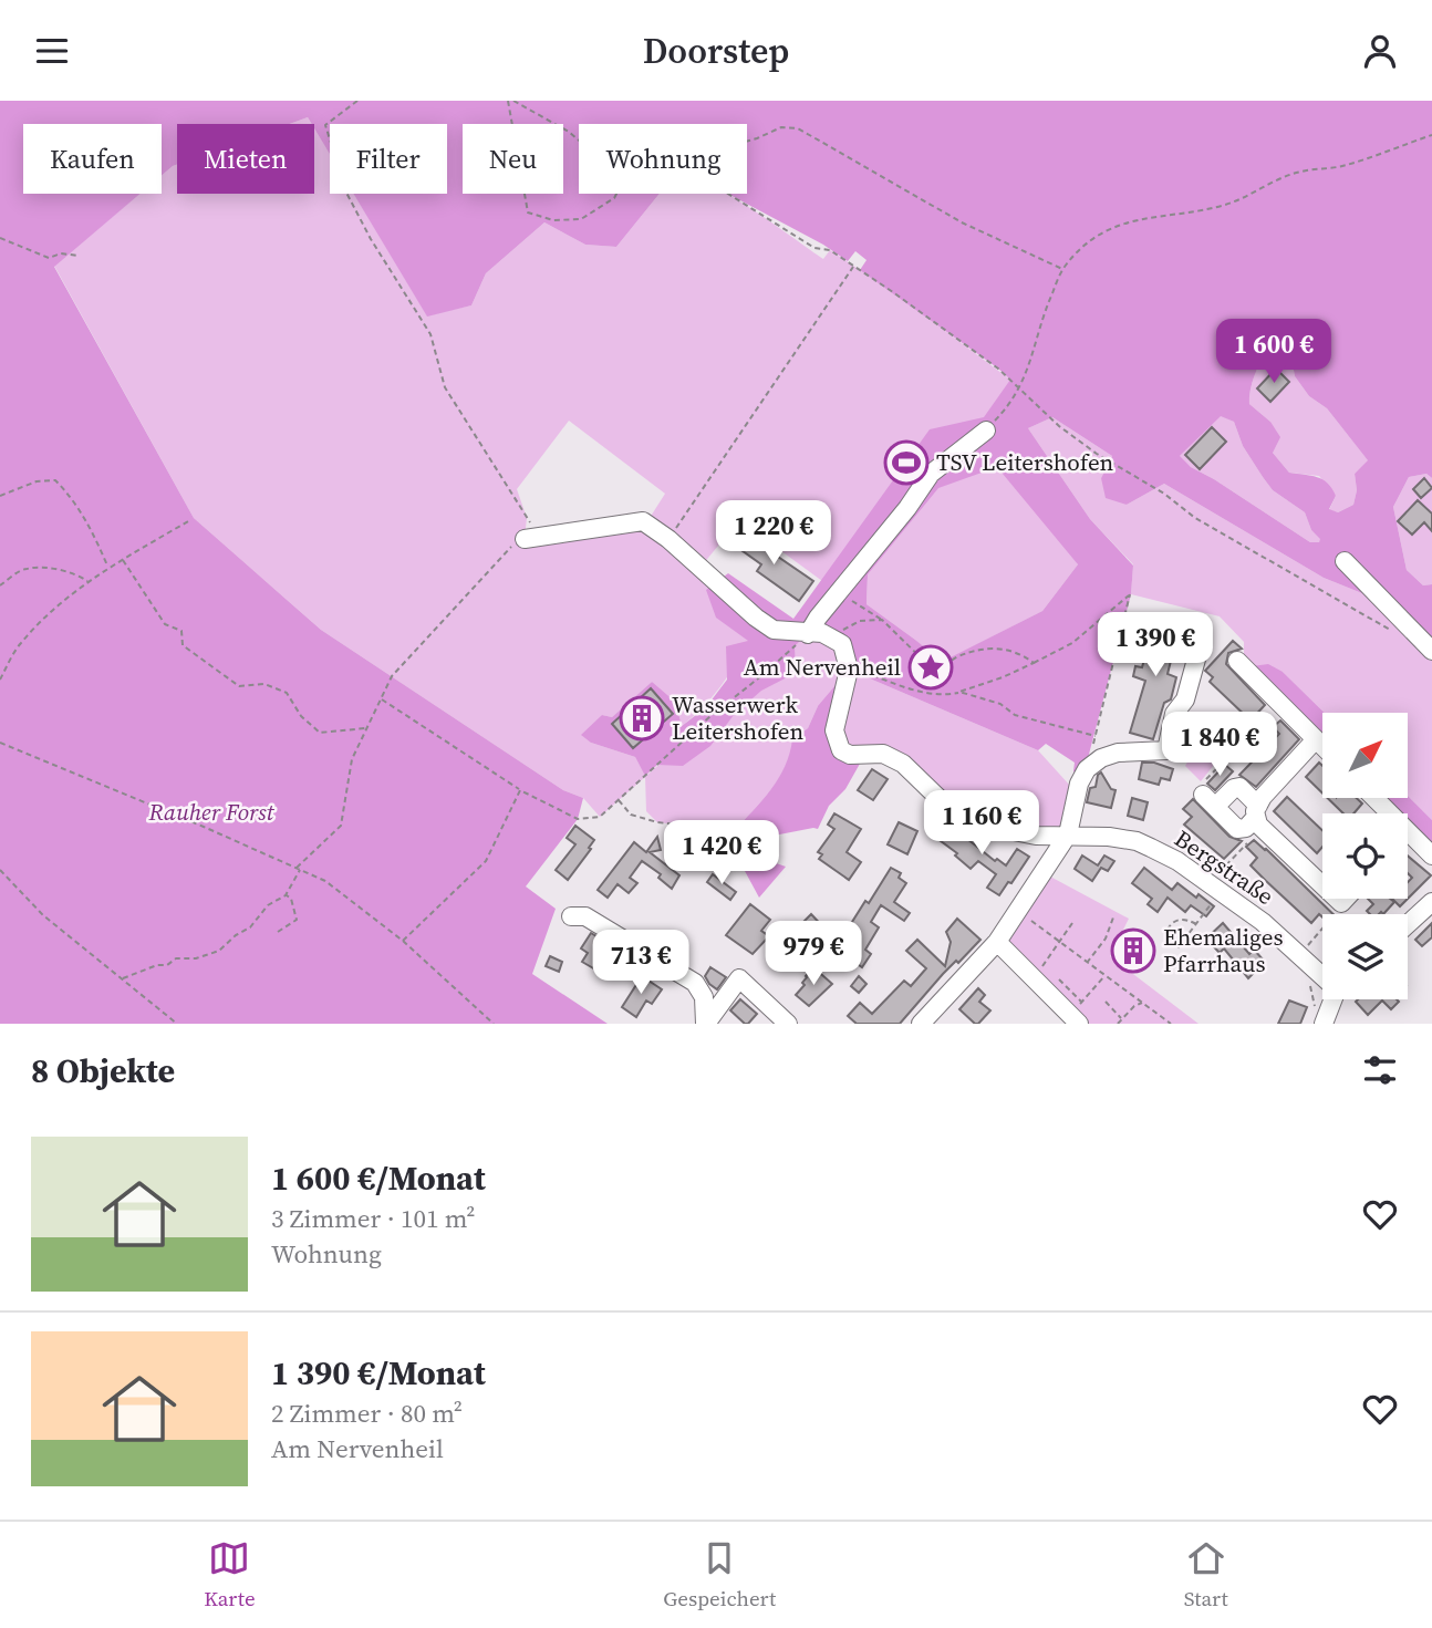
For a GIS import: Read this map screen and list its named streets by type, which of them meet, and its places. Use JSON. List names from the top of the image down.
{
  "streets": {
    "street": ["Bergstraße"]
  },
  "parks": ["Rauher Forst"],
  "places": {
    "sports": ["TSV Leitershofen"],
    "place": ["Am Nervenheil"],
    "building": ["Wasserwerk Leitershofen", "Ehemaliges Pfarrhaus"]
  },
  "north": "top right",
  "page": {
    "header": "Doorstep",
    "chip": [
      "Kaufen",
      "Mieten",
      "Filter",
      "Neu",
      "Wohnung"
    ],
    "price": [
      "1 600 €",
      "1 220 €",
      "1 390 €",
      "1 840 €",
      "1 160 €",
      "1 420 €",
      "979 €",
      "713 €"
    ],
    "heading": "8 Objekte",
    "list": [
      {
        "name": "1 600 €/Monat",
        "note": "3 Zimmer · 101 m² · Wohnung"
      },
      {
        "name": "1 390 €/Monat",
        "note": "2 Zimmer · 80 m² · Am Nervenheil"
      }
    ],
    "tabs": ["Karte", "Gespeichert", "Start"]
  }
}
